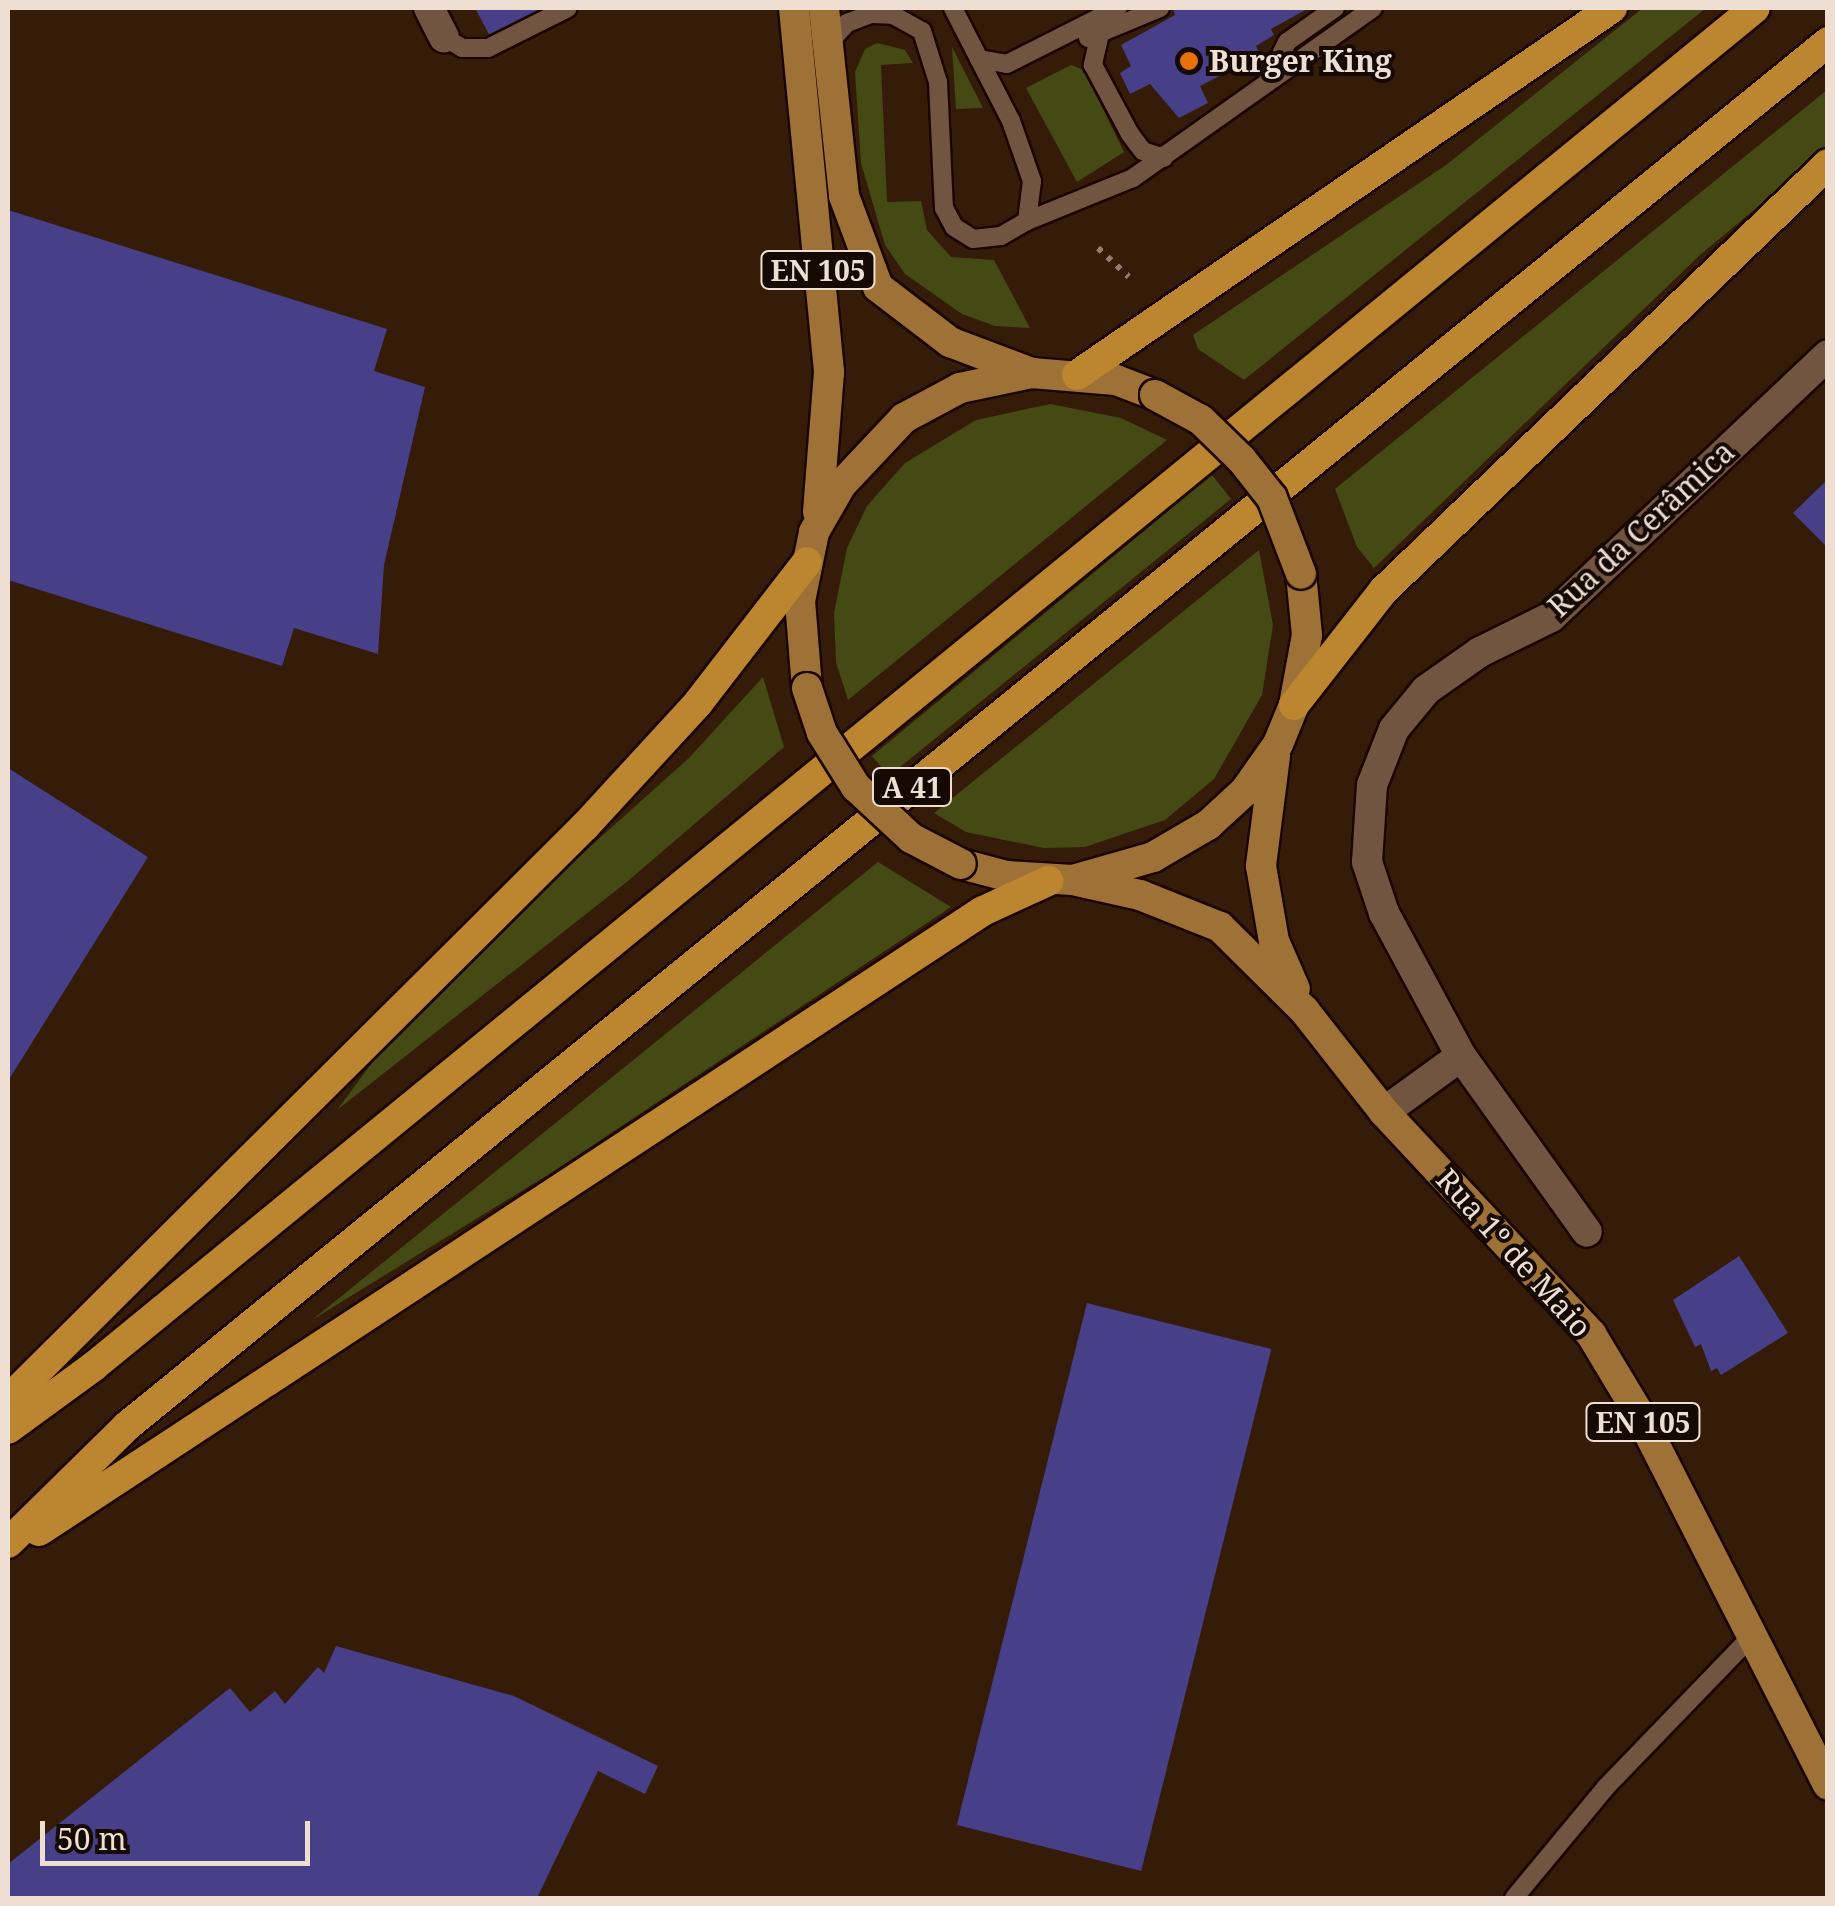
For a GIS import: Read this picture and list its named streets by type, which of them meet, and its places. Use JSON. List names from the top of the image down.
{
  "streets": {
    "highway": ["A 41"],
    "main road": ["EN 105", "Rua 1º de Maio"],
    "street": ["Rua da Cerâmica"]
  },
  "crossings": [
    ["EN 105", "Rua 1º de Maio"]
  ],
  "places": ["Burger King"],
  "scale_bar": "50 m"
}
